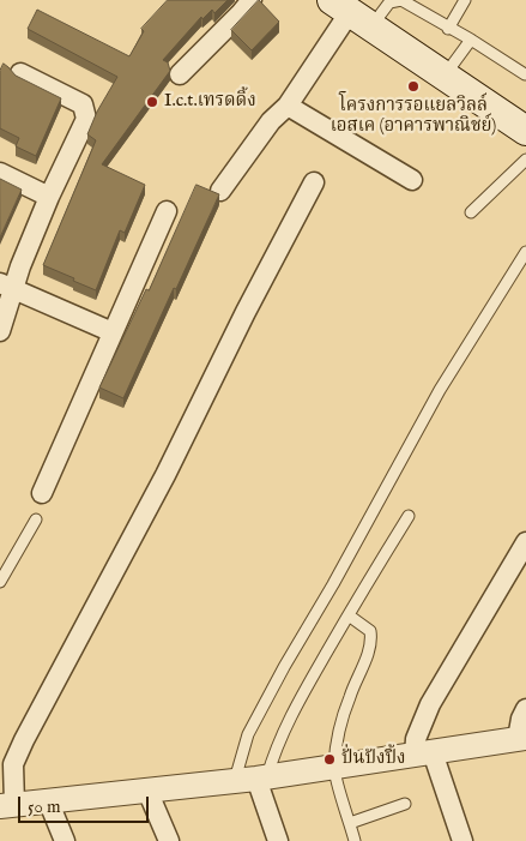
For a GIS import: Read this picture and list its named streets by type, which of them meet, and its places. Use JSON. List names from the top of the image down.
{
  "places": ["โครงการรอแยลวิลล์ เอสเค (อาคารพาณิชย์)", "I.c.t.เทรดดิ้ง", "ปั่นปังปิ้ง"],
  "scale_bar": "50 m"
}
